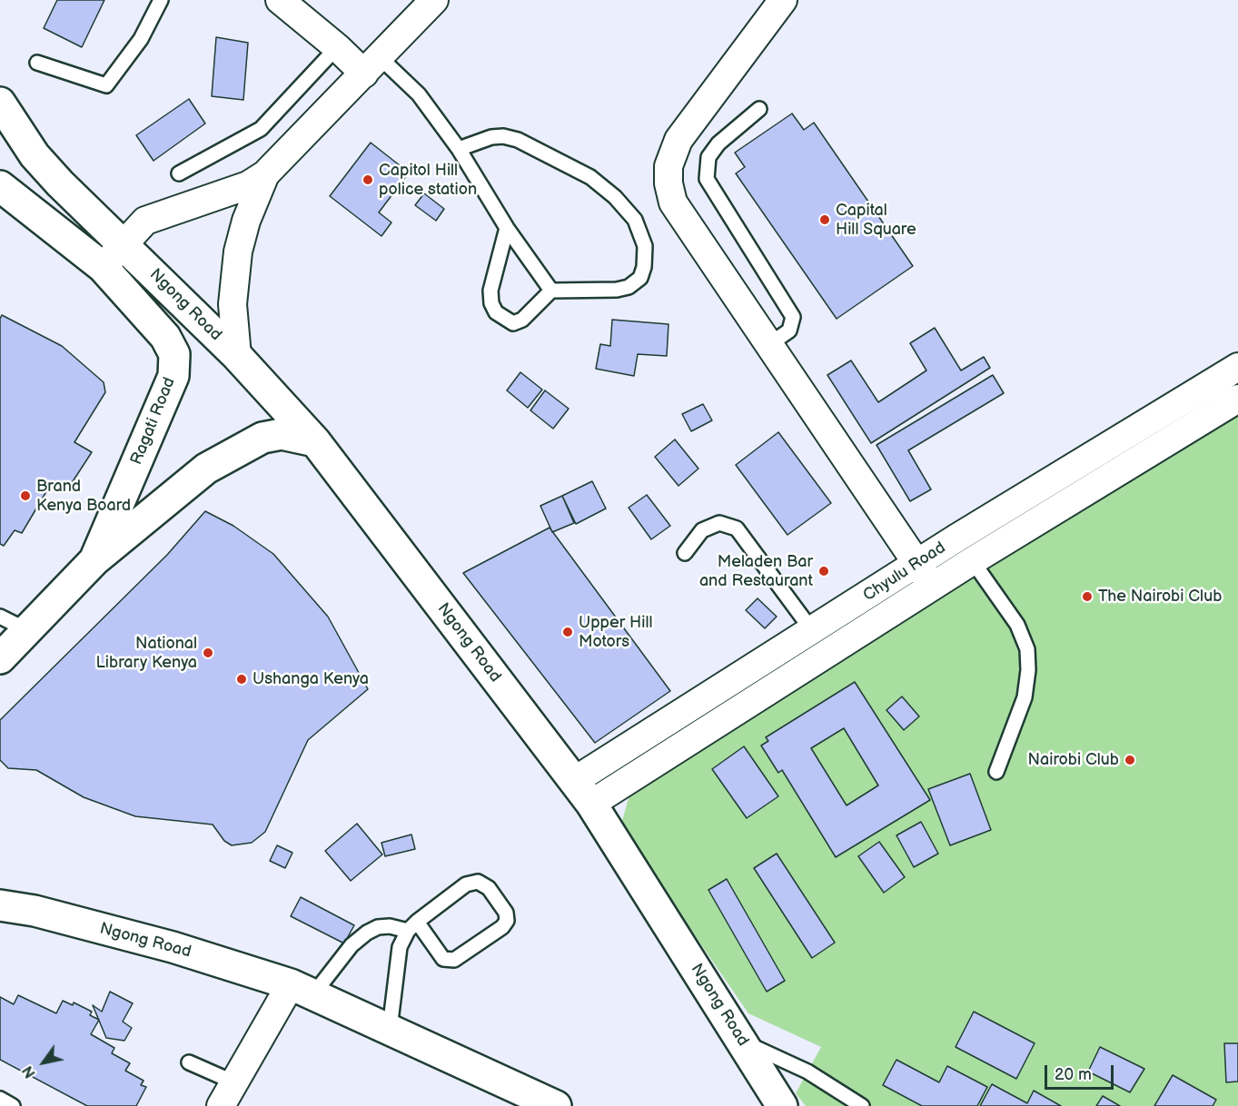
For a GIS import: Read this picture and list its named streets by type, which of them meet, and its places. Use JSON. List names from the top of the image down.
{
  "streets": {
    "main road": ["Ngong Road", "Ragati Road"],
    "street": ["Chyulu Road"]
  },
  "crossings": [
    ["Ngong Road", "Ragati Road"],
    ["Ngong Road", "Chyulu Road"]
  ],
  "places": [
    "Capitol Hill police station",
    "Capital Hill Square",
    "Brand Kenya Board",
    "Meladen Bar and Restaurant",
    "The Nairobi Club",
    "Upper Hill Motors",
    "National Library Kenya",
    "Ushanga Kenya",
    "Nairobi Club"
  ],
  "scale_bar": "20 m",
  "north": "bottom left"
}
